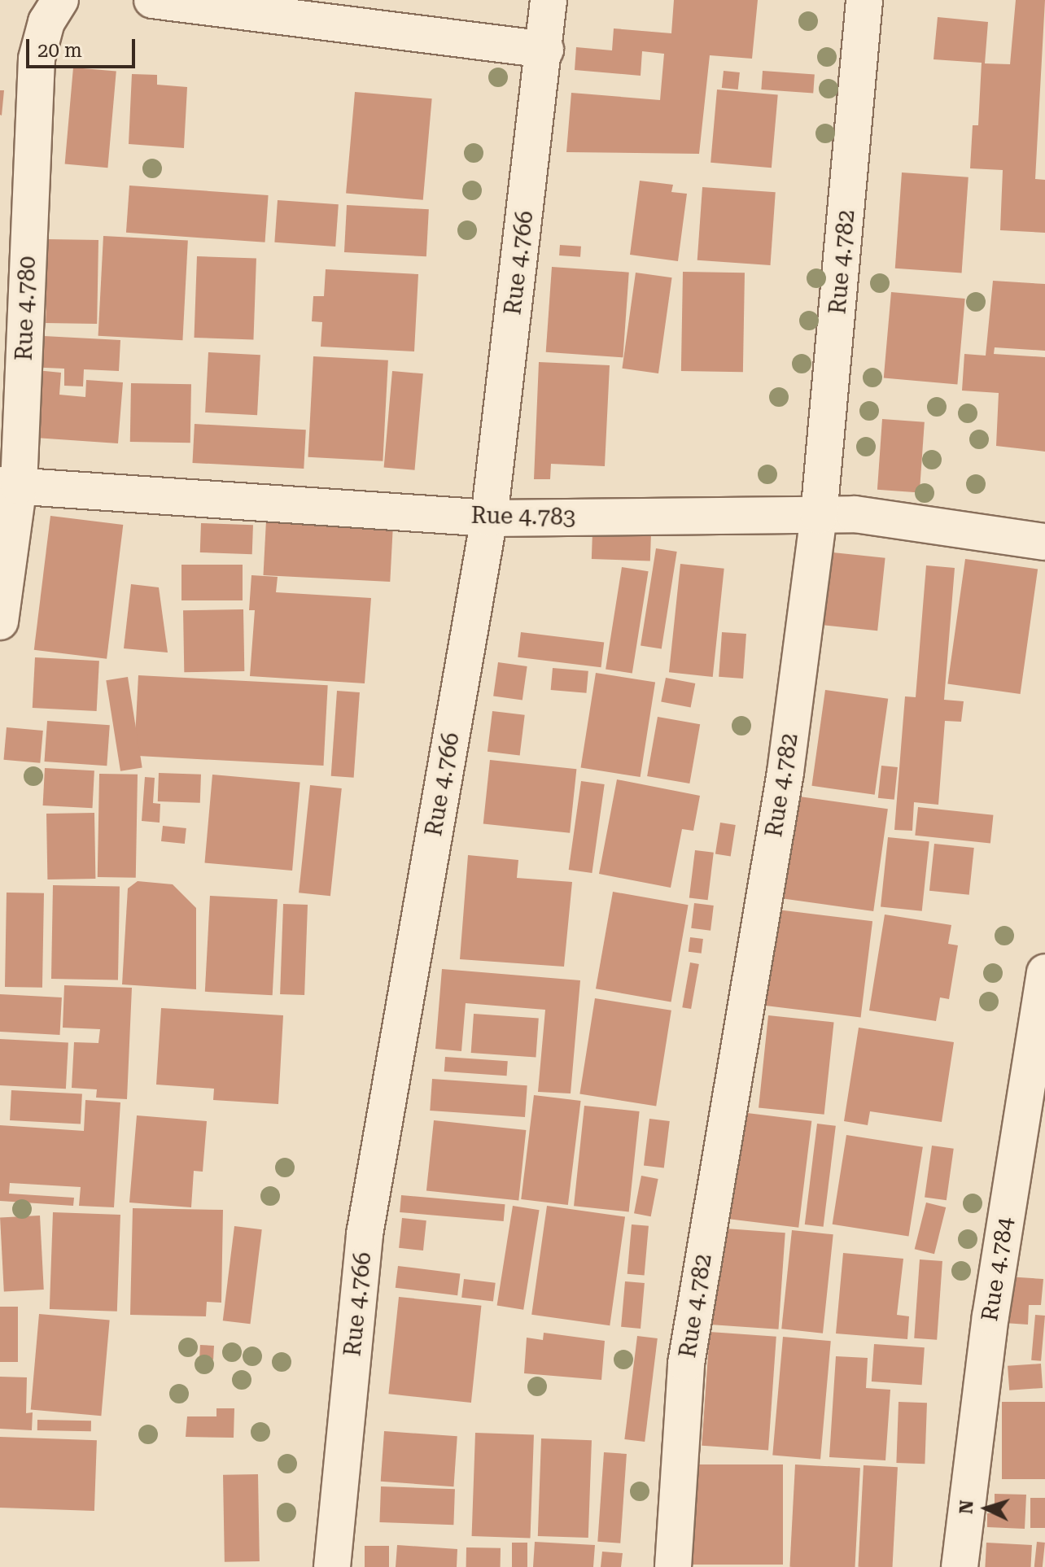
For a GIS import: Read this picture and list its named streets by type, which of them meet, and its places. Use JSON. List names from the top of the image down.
{
  "streets": {
    "street": [
      "Rue 4.782",
      "Rue 4.766",
      "Rue 4.780",
      "Rue 4.783",
      "Rue 4.784"
    ]
  },
  "crossings": [
    ["Rue 4.782", "Rue 4.783"],
    ["Rue 4.766", "Rue 4.783"],
    ["Rue 4.780", "Rue 4.783"]
  ],
  "scale_bar": "20 m",
  "north": "left"
}
